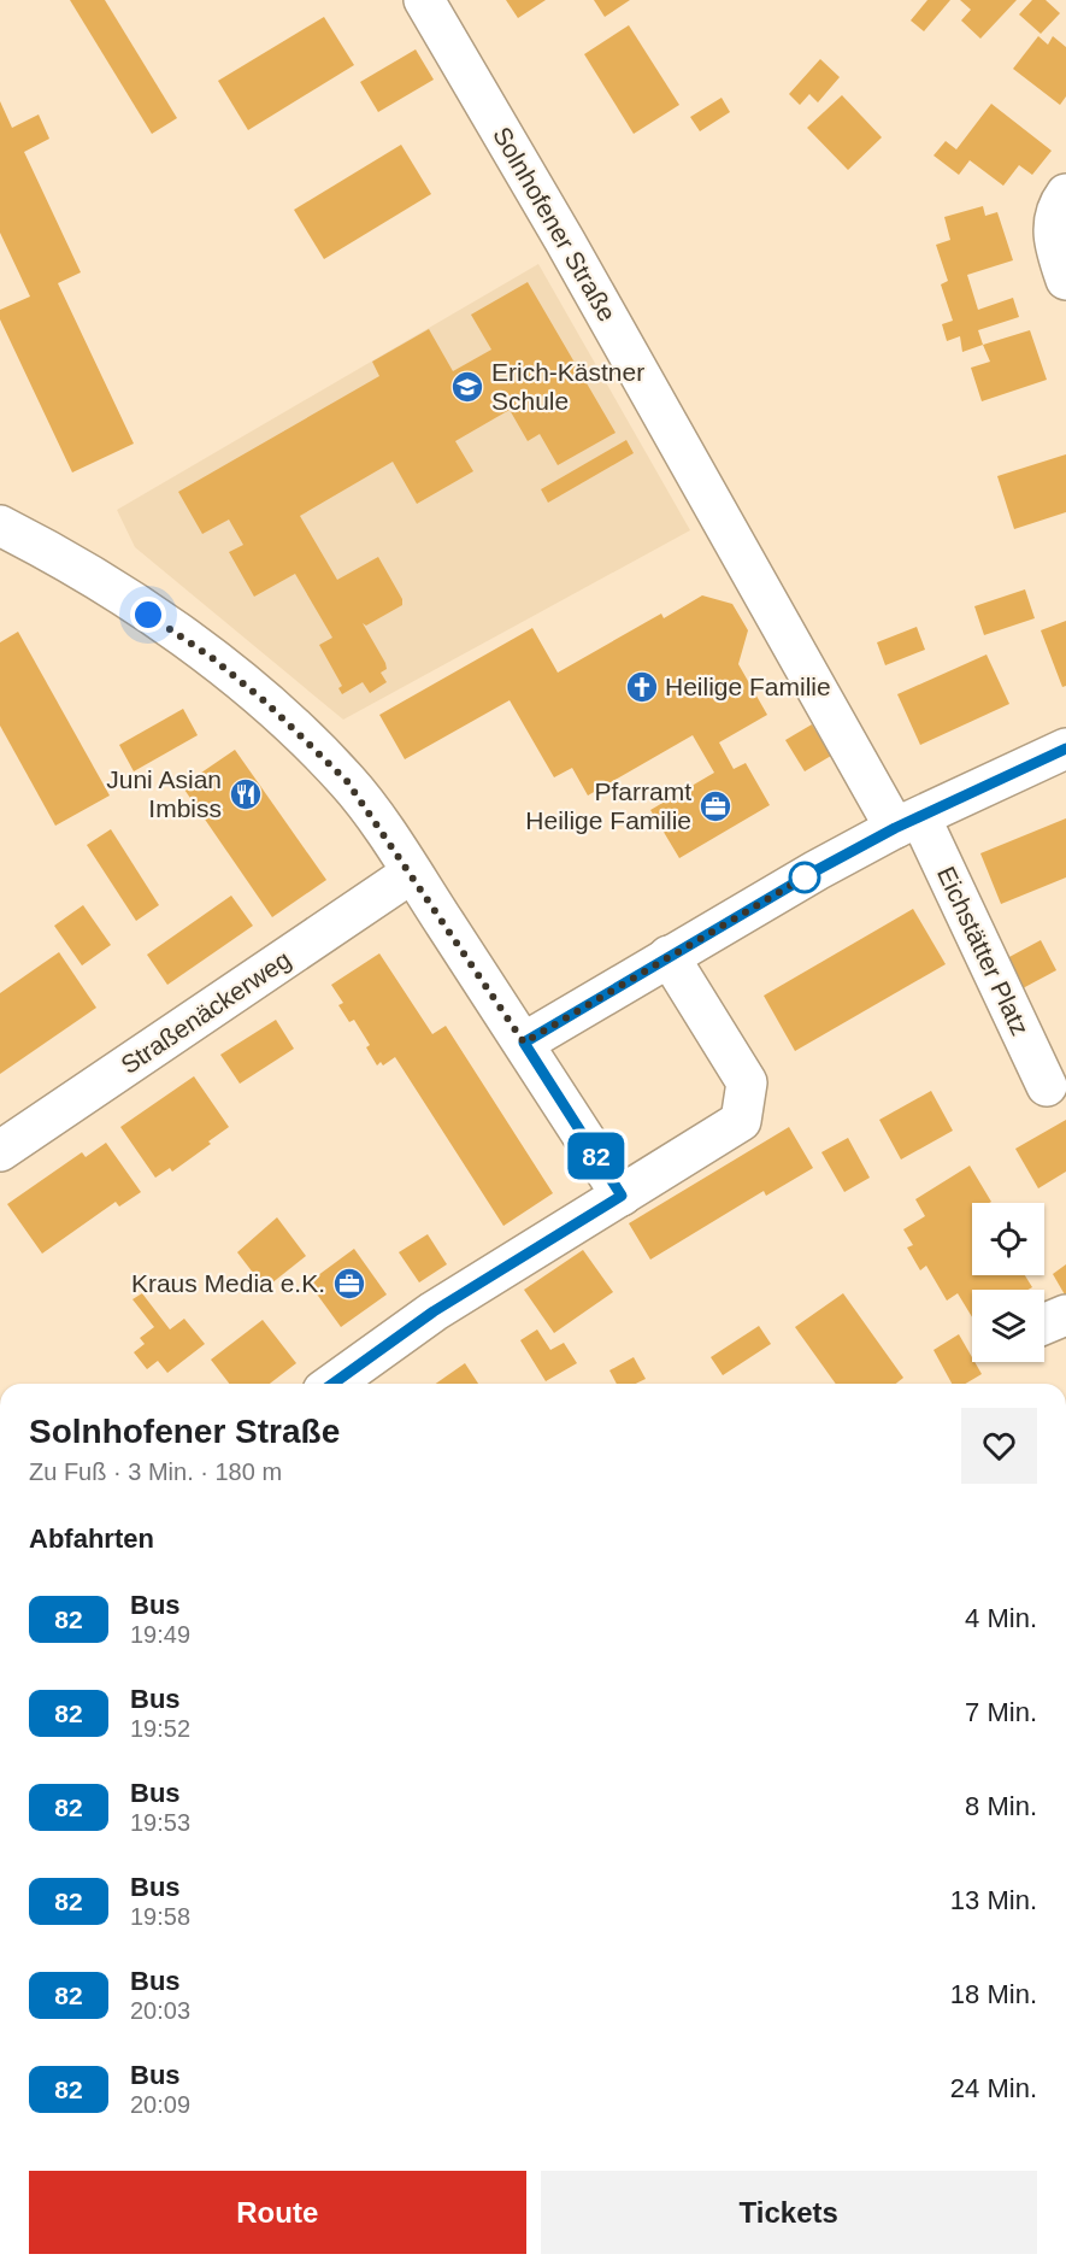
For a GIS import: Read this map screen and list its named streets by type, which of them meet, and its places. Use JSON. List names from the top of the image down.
{
  "streets": {
    "street": ["Solnhofener Straße", "Eichstätter Platz", "Straßenäckerweg"]
  },
  "crossings": [
    ["Solnhofener Straße", "Eichstätter Platz"]
  ],
  "places": {
    "school or university": ["Erich-Kästner Schule"],
    "church": ["Heilige Familie"],
    "restaurant": ["Juni Asian Imbiss"],
    "office": ["Pfarramt Heilige Familie", "Kraus Media e.K."]
  },
  "lines": ["bus line 82"],
  "page": {
    "on_map": "82",
    "heading": [
      ["Solnhofener Straße", "Zu Fuß · 3 Min. · 180 m"],
      "Abfahrten"
    ],
    "list": [
      {
        "mark": "82",
        "name": "Bus",
        "note": "19:49",
        "value": "4 Min."
      },
      {
        "mark": "82",
        "name": "Bus",
        "note": "19:52",
        "value": "7 Min."
      },
      {
        "mark": "82",
        "name": "Bus",
        "note": "19:53",
        "value": "8 Min."
      },
      {
        "mark": "82",
        "name": "Bus",
        "note": "19:58",
        "value": "13 Min."
      },
      {
        "mark": "82",
        "name": "Bus",
        "note": "20:03",
        "value": "18 Min."
      },
      {
        "mark": "82",
        "name": "Bus",
        "note": "20:09",
        "value": "24 Min."
      }
    ],
    "buttons": ["Route", "Tickets"]
  }
}
